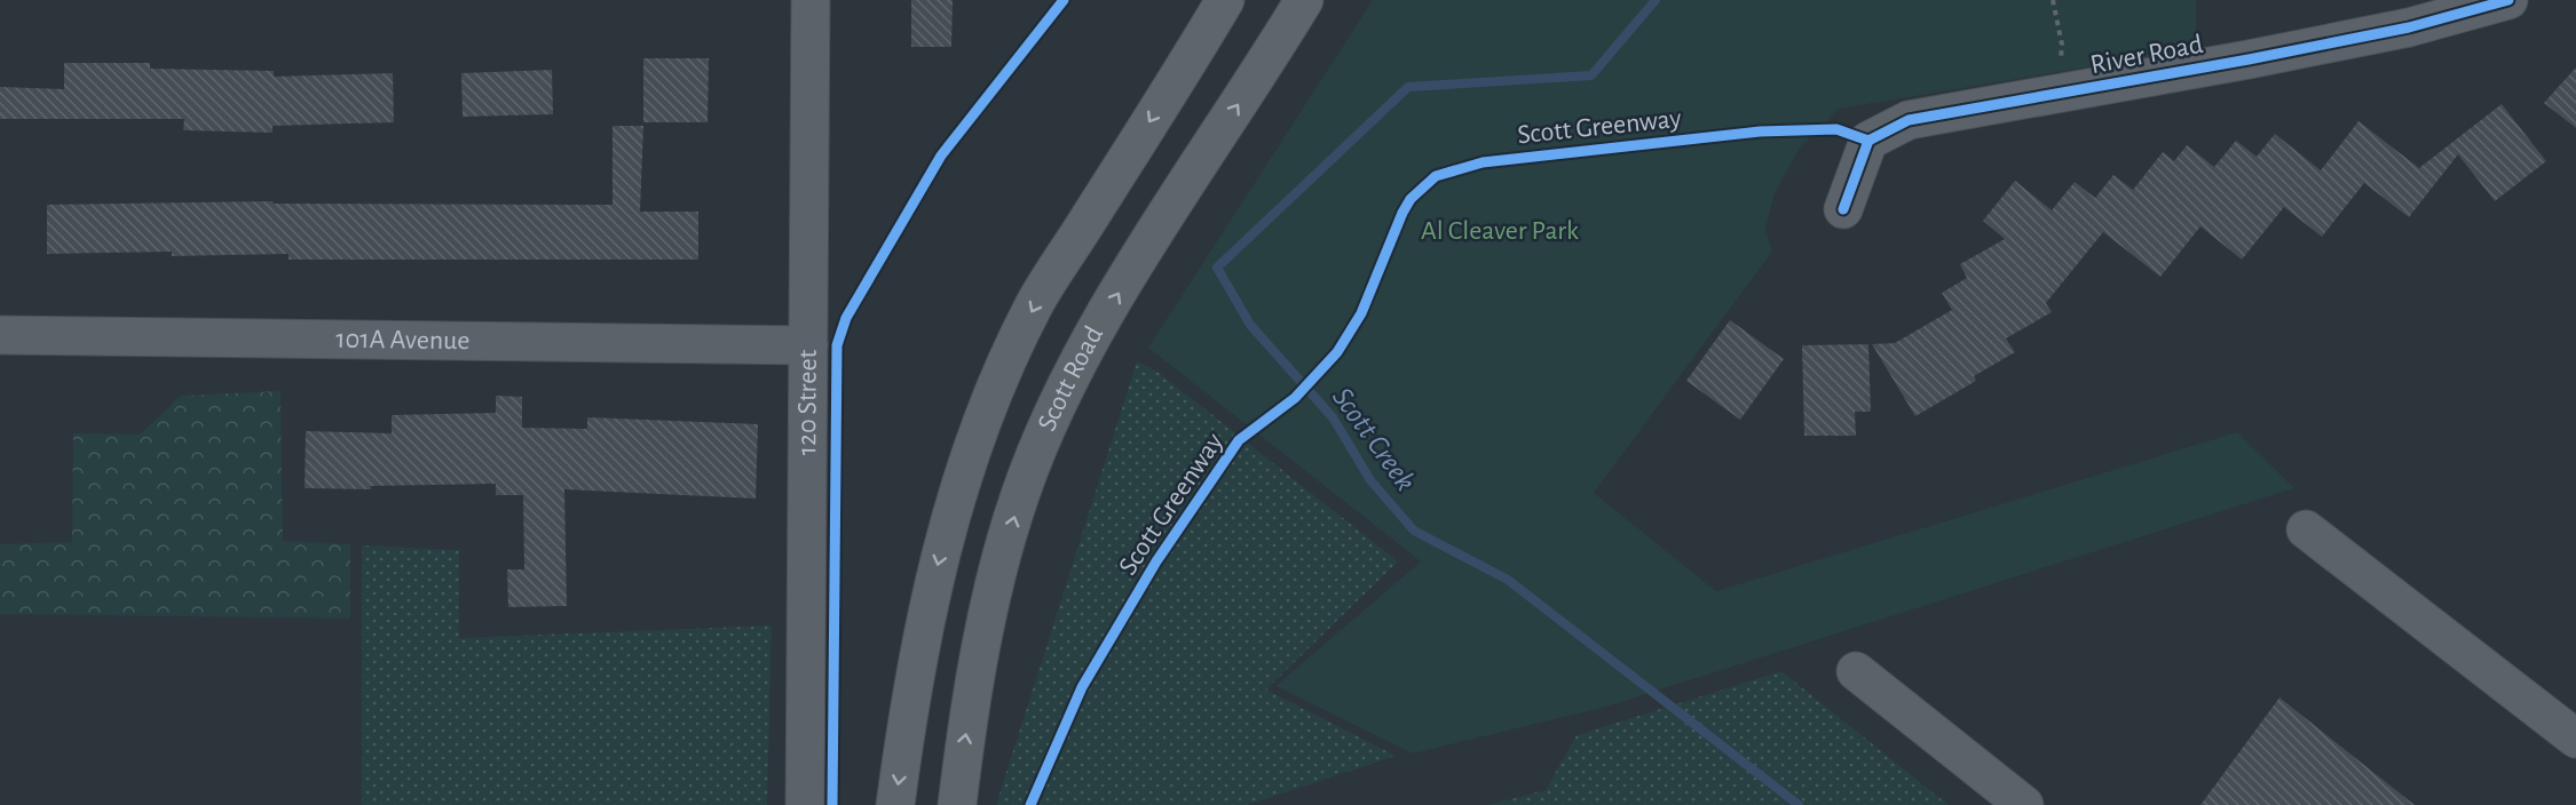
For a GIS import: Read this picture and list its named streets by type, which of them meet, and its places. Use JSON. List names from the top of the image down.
{
  "streets": {
    "main road": ["Scott Road"],
    "street": ["River Road", "101A Avenue", "120 Street"],
    "cycle path": ["Scott Greenway"]
  },
  "crossings": [
    ["101A Avenue", "120 Street"]
  ],
  "water": ["Scott Creek"],
  "parks": ["Al Cleaver Park"]
}
